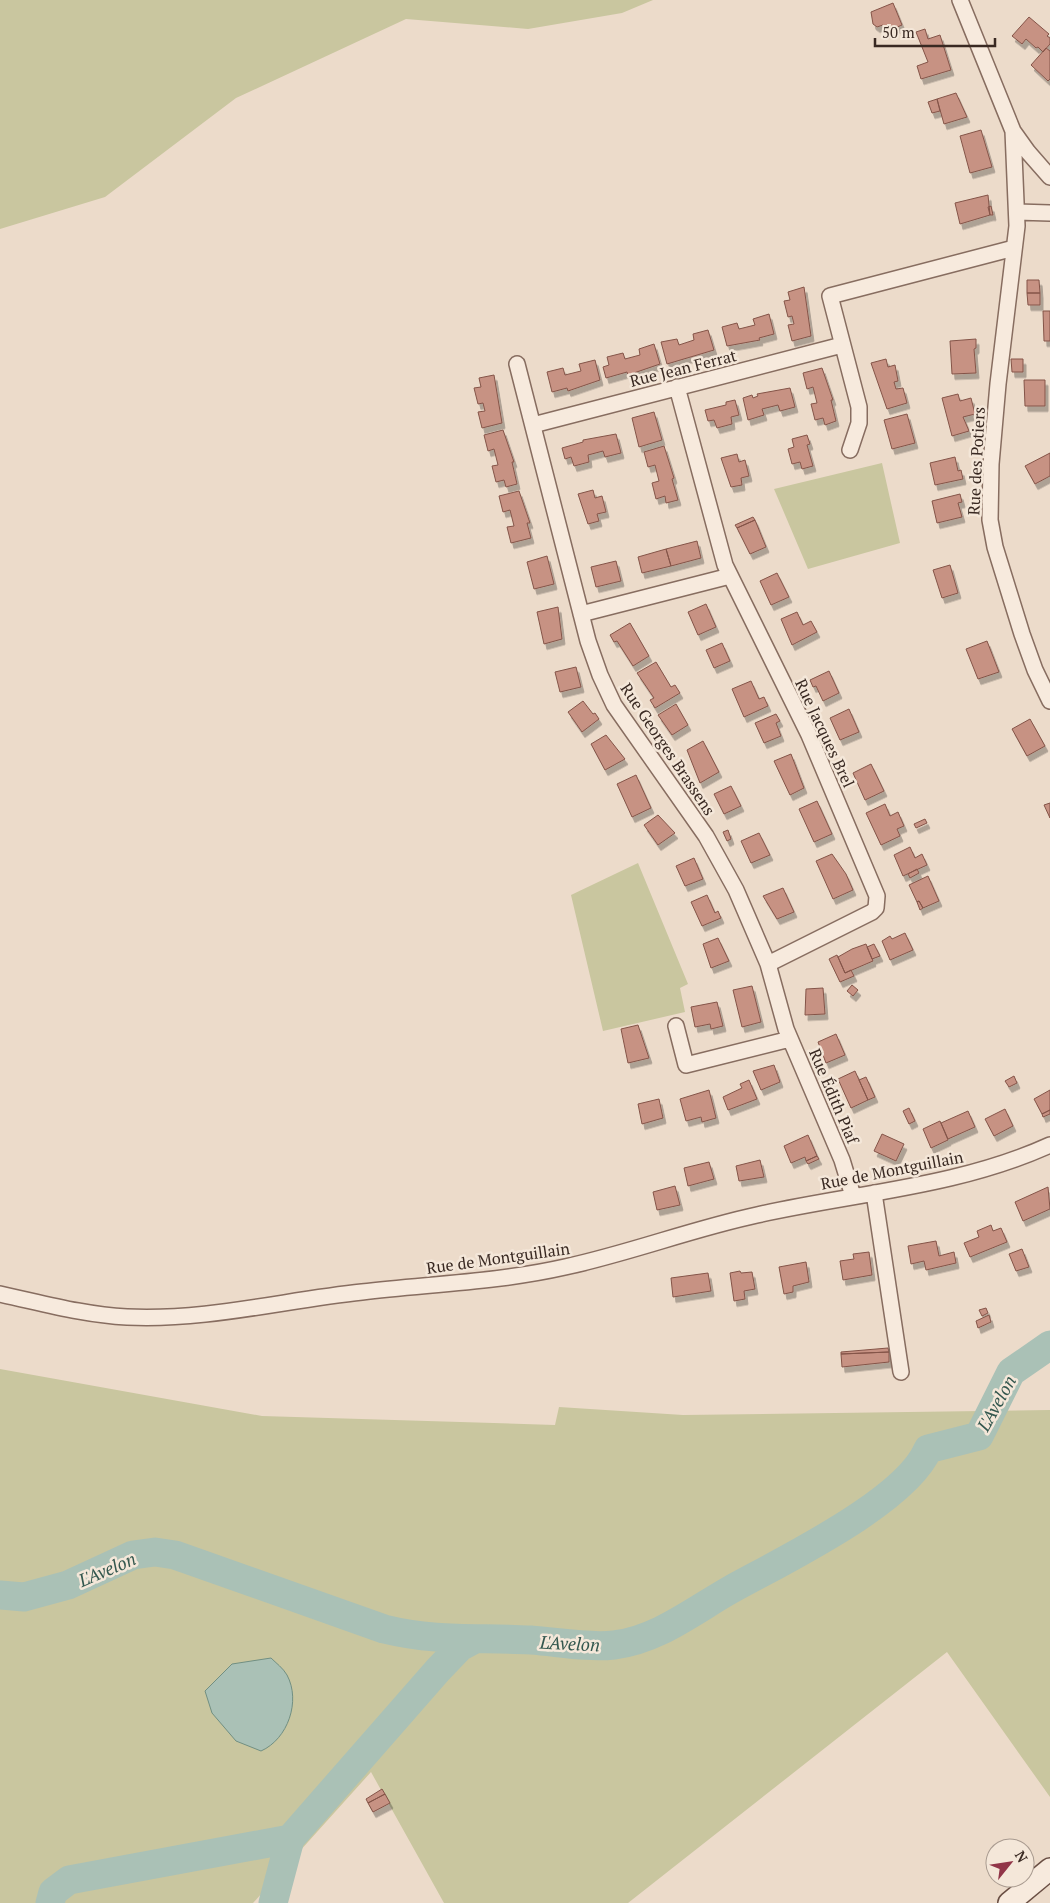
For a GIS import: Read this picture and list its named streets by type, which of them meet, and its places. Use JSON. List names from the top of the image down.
{
  "streets": {
    "street": [
      "Rue Jean Ferrat",
      "Rue des Potiers",
      "Rue Jacques Brel",
      "Rue Georges Brassens",
      "Rue Édith Piaf",
      "Rue de Montguillain"
    ]
  },
  "crossings": [
    ["Rue Jean Ferrat", "Rue Jacques Brel"],
    ["Rue Jean Ferrat", "Rue Georges Brassens"],
    ["Rue Jacques Brel", "Rue Georges Brassens"],
    ["Rue Jacques Brel", "Rue Édith Piaf"],
    ["Rue Georges Brassens", "Rue Édith Piaf"],
    ["Rue Édith Piaf", "Rue de Montguillain"]
  ],
  "water": ["L'Avelon"],
  "scale_bar": "50 m",
  "north": "top right"
}
